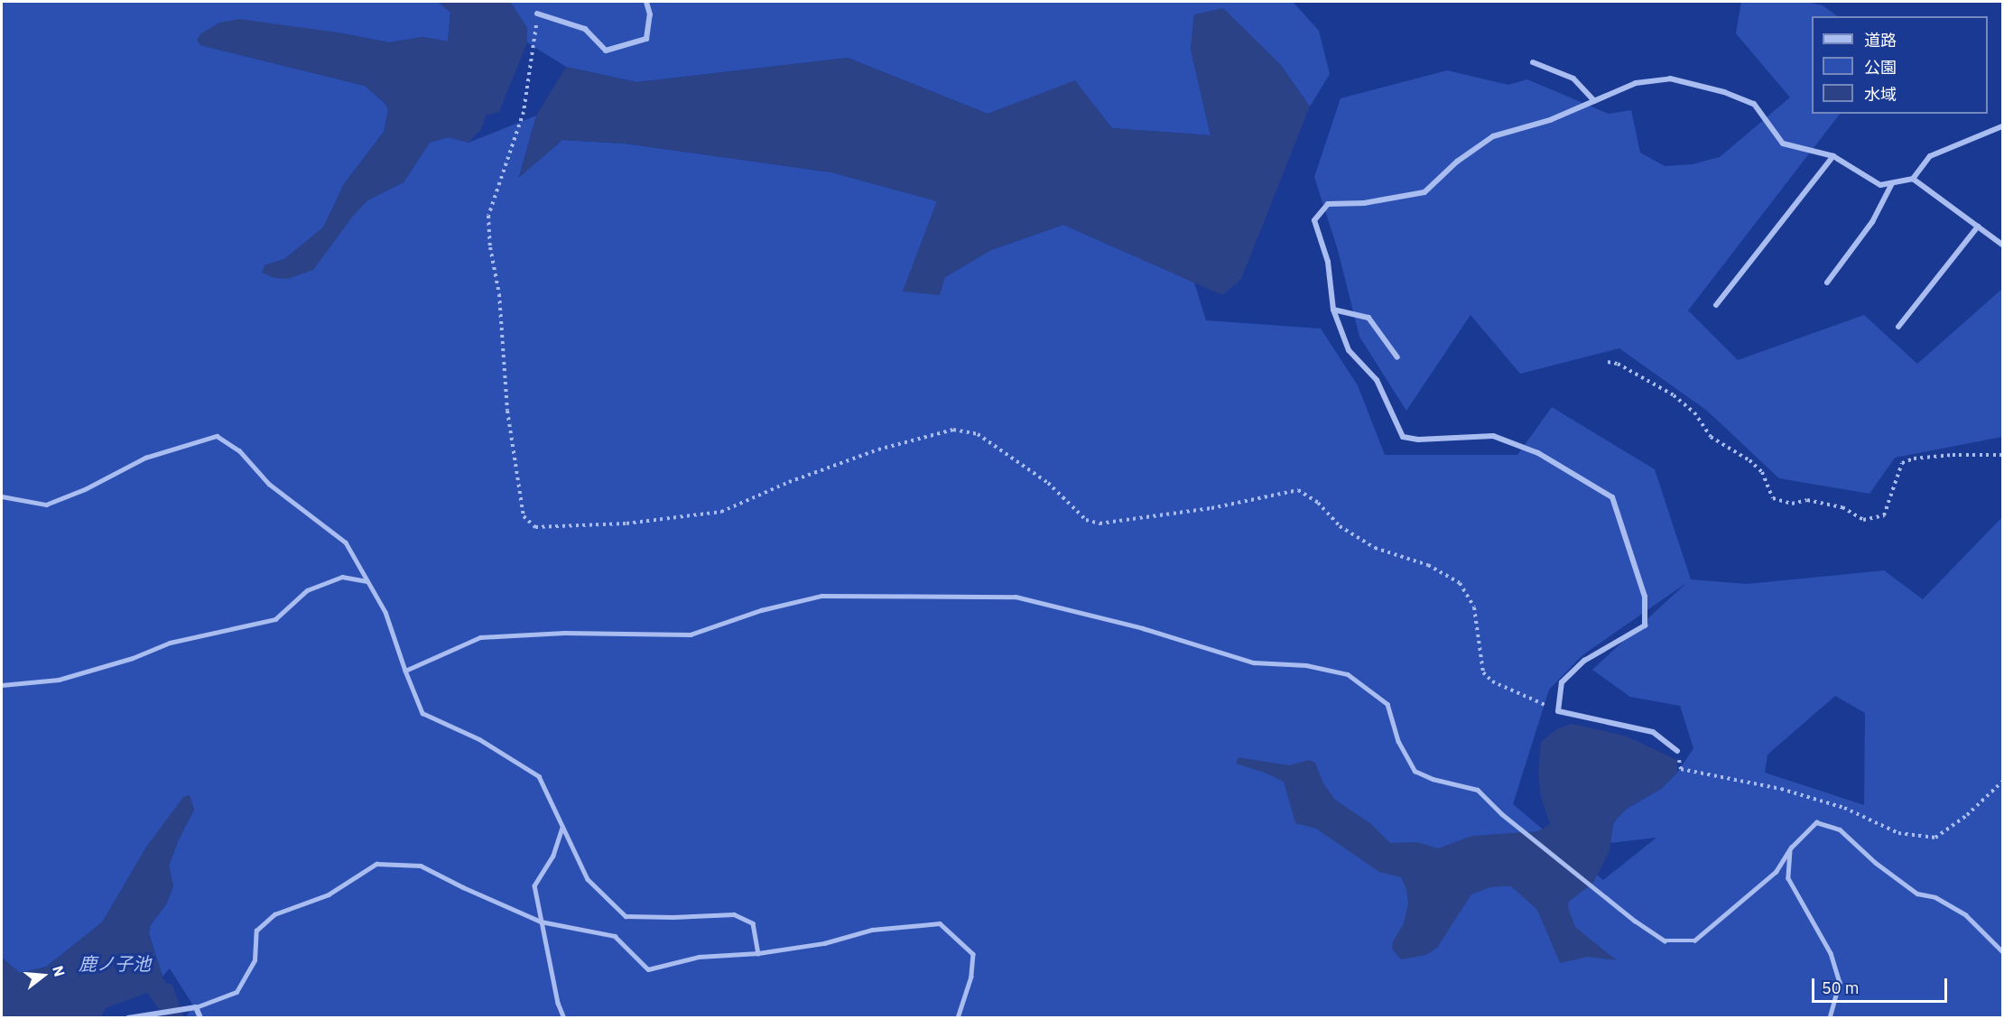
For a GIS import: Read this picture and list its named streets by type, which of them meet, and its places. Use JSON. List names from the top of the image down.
{
  "water": ["鹿ノ子池"],
  "legend": ["道路", "公園", "水域"],
  "scale_bar": "50 m",
  "north": "right"
}
